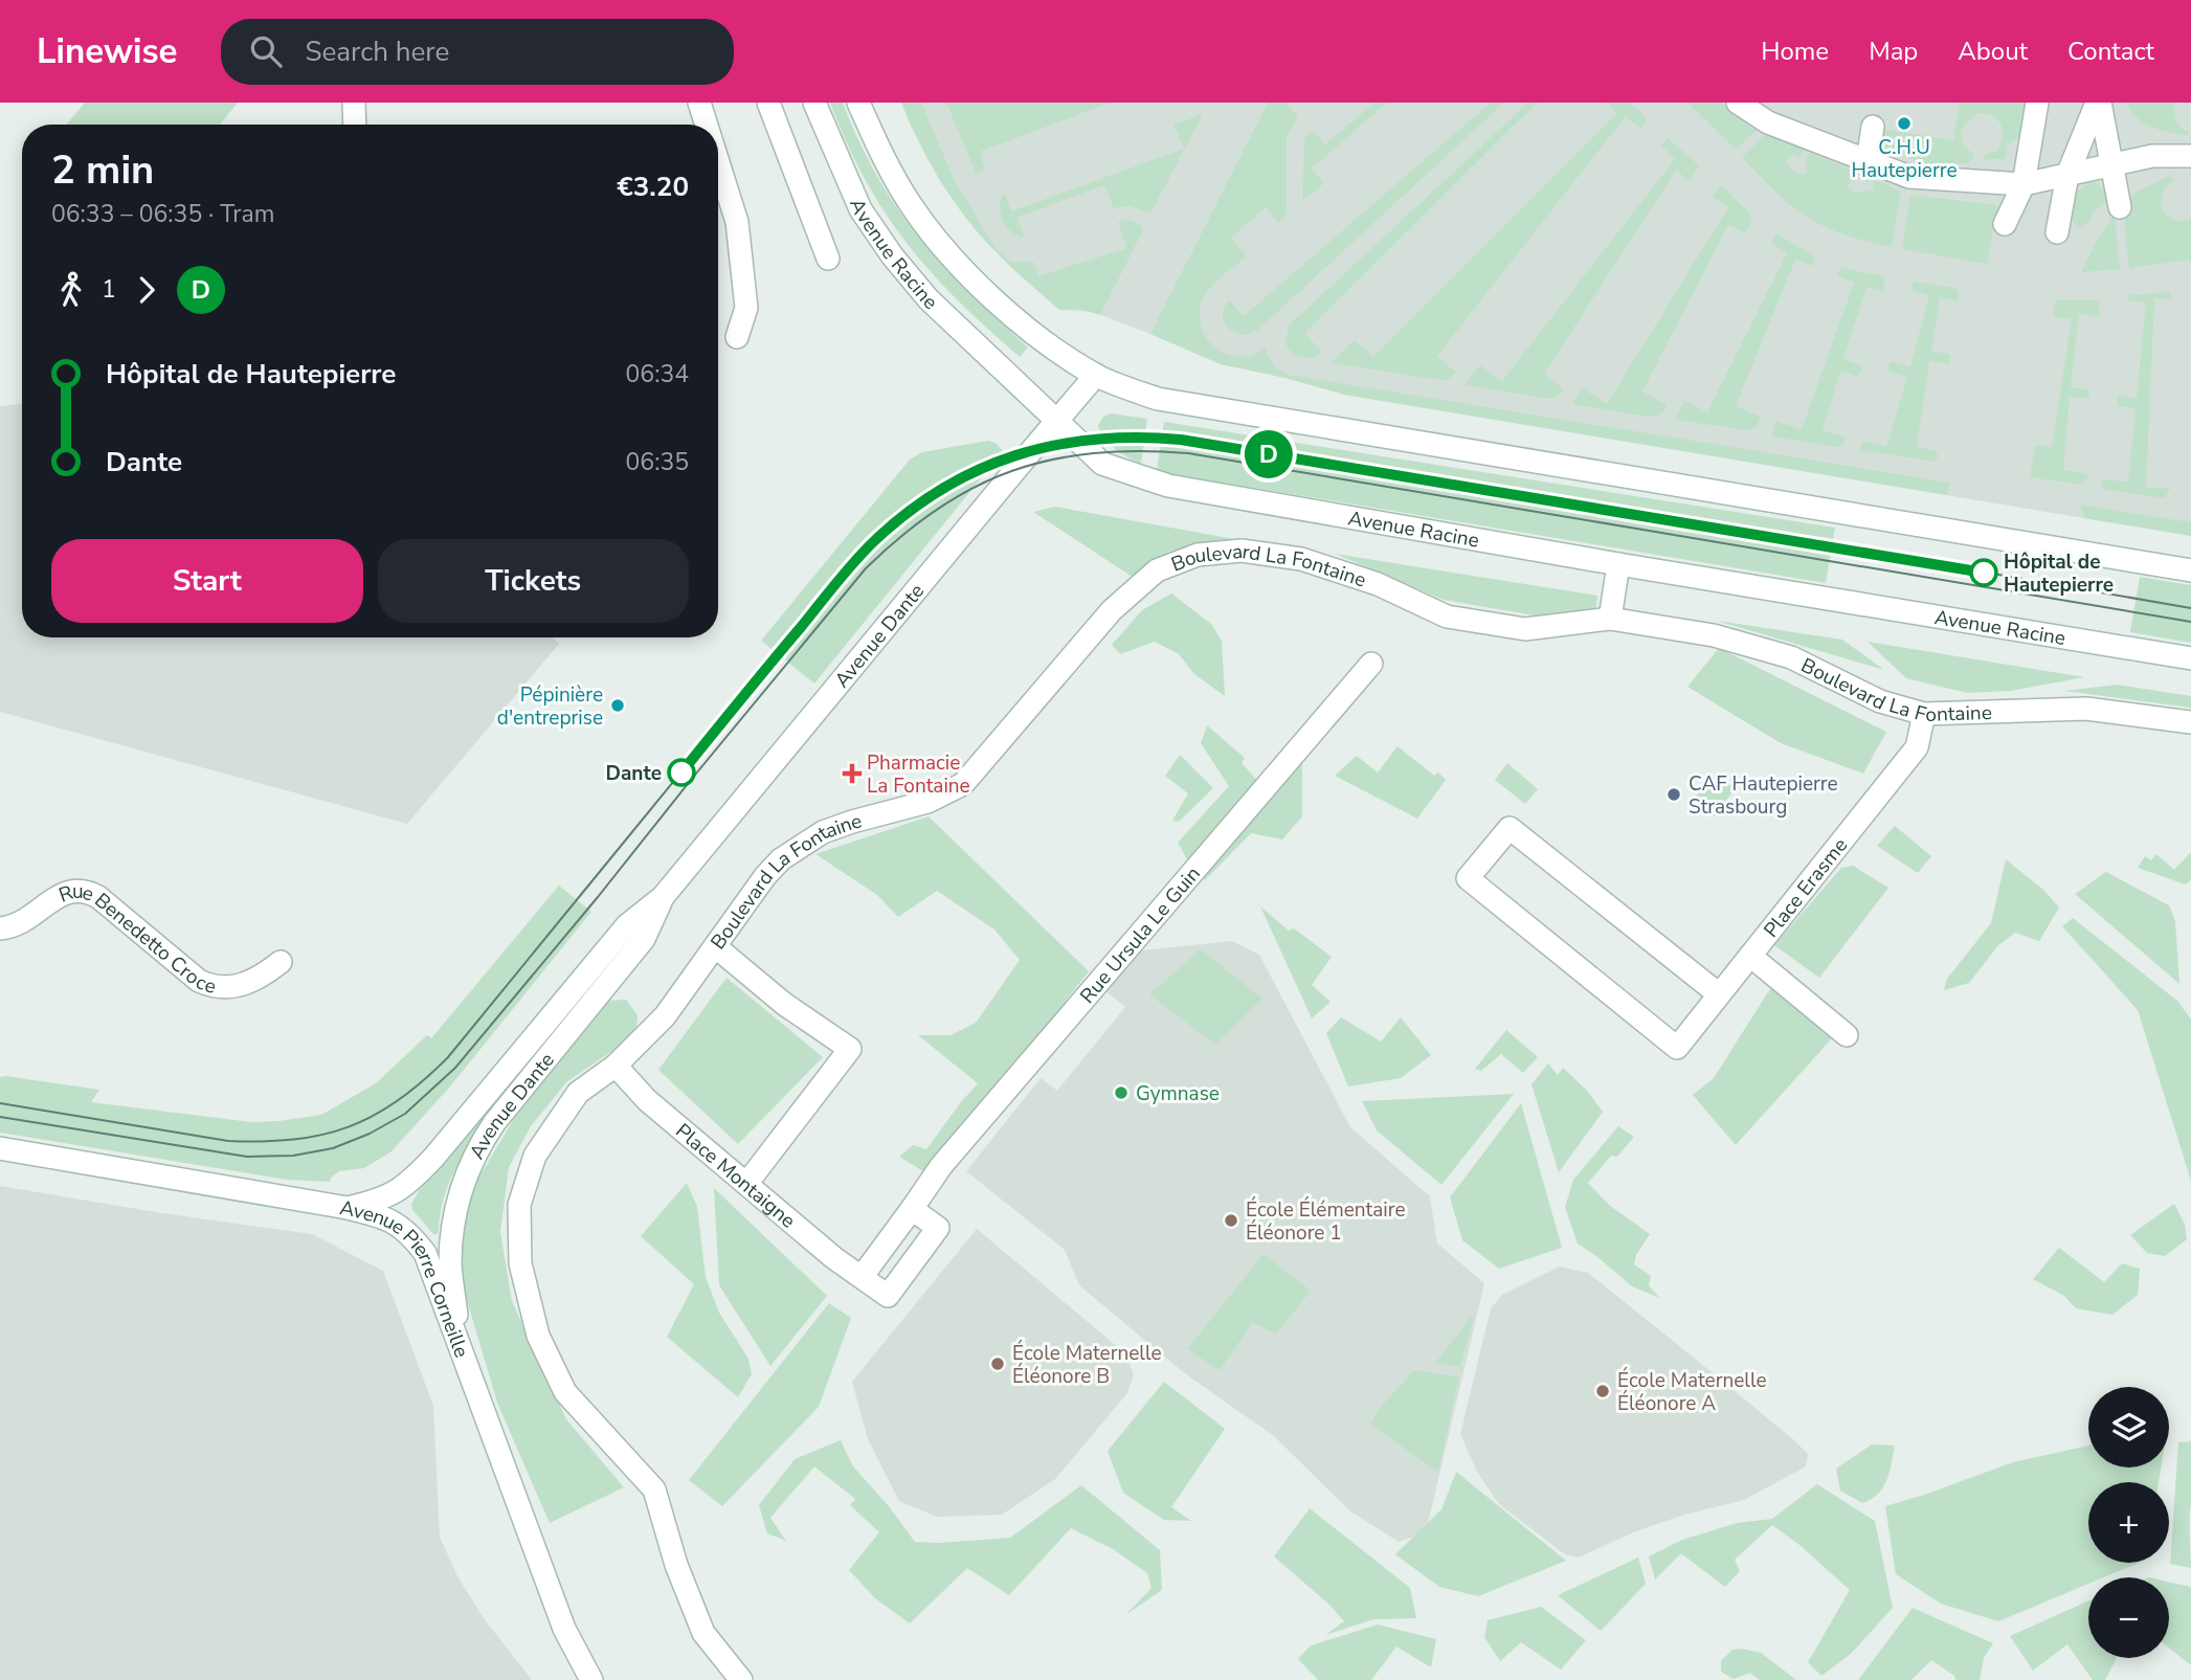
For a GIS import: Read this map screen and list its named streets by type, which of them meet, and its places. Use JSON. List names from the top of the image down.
{
  "streets": {
    "street": [
      "Avenue Racine",
      "Boulevard La Fontaine",
      "Avenue Dante",
      "Place Erasme",
      "Rue Ursula Le Guin",
      "Rue Benedetto Croce",
      "Place Montaigne",
      "Avenue Pierre Corneille"
    ]
  },
  "crossings": [
    ["Avenue Racine", "Avenue Dante"],
    ["Boulevard La Fontaine", "Place Erasme"],
    ["Boulevard La Fontaine", "Place Montaigne"],
    ["Avenue Dante", "Avenue Pierre Corneille"],
    ["Rue Ursula Le Guin", "Place Montaigne"]
  ],
  "places": {
    "other": [
      "C.H.U Hautepierre",
      "Hôpital de Hautepierre",
      "Pépinière d'entreprise",
      "Dante",
      "CAF Hautepierre Strasbourg",
      "Gymnase",
      "École Élémentaire Éléonore 1",
      "École Maternelle Éléonore B",
      "École Maternelle Éléonore A"
    ],
    "health": ["Pharmacie La Fontaine"]
  },
  "lines": ["tram line D"],
  "page": {
    "header": "Linewise",
    "search": "Search here",
    "nav": [
      "Home",
      "Map",
      "About",
      "Contact"
    ],
    "on_map": "D",
    "heading": ["2 min", "06:33 – 06:35 · Tram", "€3.20"],
    "legs": ["1", "D"],
    "list": [
      {
        "name": "Hôpital de Hautepierre",
        "value": "06:34"
      },
      {
        "name": "Dante",
        "value": "06:35"
      }
    ],
    "buttons": ["Start", "Tickets"],
    "map_buttons": ["+", "−"]
  }
}
